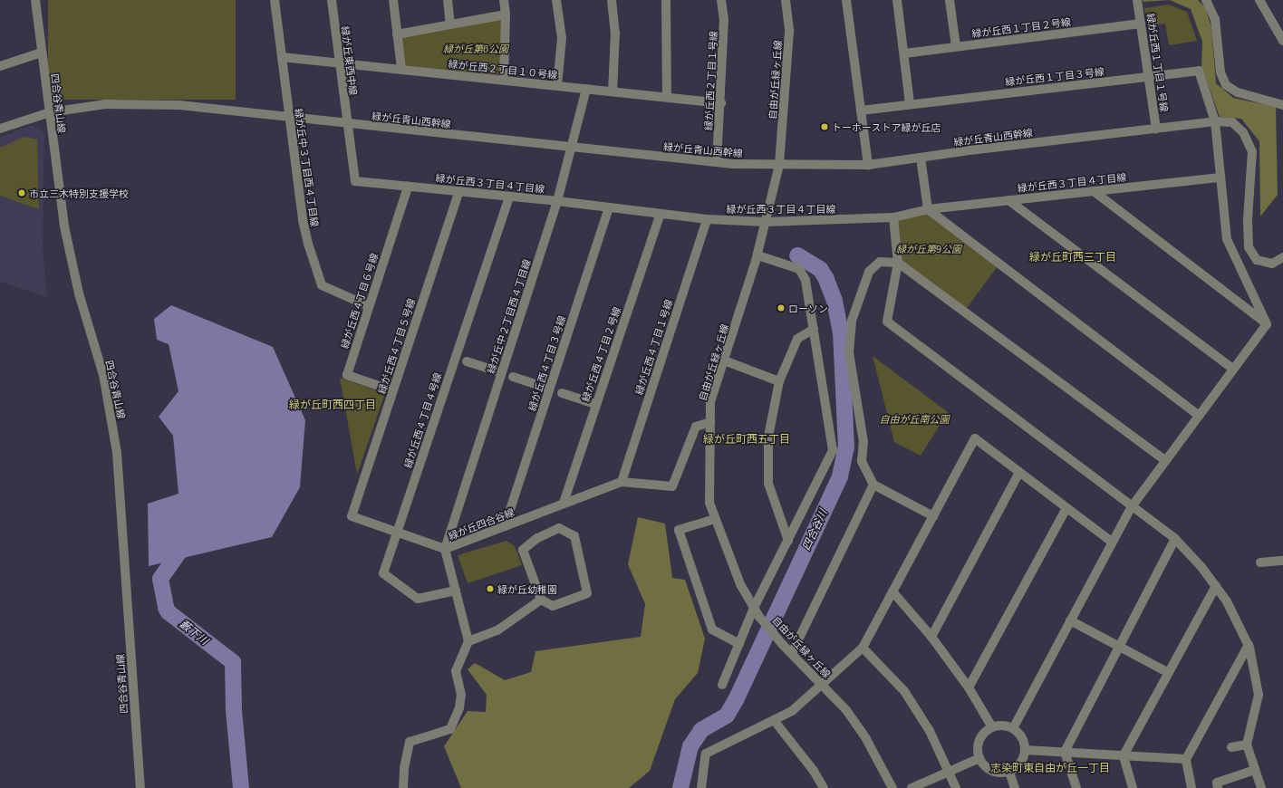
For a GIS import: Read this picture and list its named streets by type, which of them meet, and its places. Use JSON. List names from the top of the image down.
{
  "streets": {
    "street": [
      "緑が丘西１丁目２号線",
      "緑が丘東西中線",
      "緑が丘西１丁目１号線",
      "緑が丘西２丁目１０号線",
      "緑が丘西１丁目３号線",
      "自由が丘緑ヶ丘線",
      "緑が丘西２丁目１号線",
      "四合谷青山線",
      "緑が丘青山西幹線",
      "緑が丘中３丁目西４丁目線",
      "緑が丘西３丁目４丁目線",
      "緑が丘西４丁目６号線",
      "緑が丘中２丁目西４丁目線",
      "緑が丘西４丁目５号線",
      "緑が丘西４丁目１号線",
      "緑が丘西４丁目２号線",
      "緑が丘西４丁目３号線",
      "緑が丘西４丁目４号線",
      "緑が丘四合谷線"
    ]
  },
  "crossings": [
    ["緑が丘西１丁目２号線", "緑が丘西１丁目１号線"],
    ["緑が丘東西中線", "緑が丘西２丁目１０号線"],
    ["緑が丘東西中線", "緑が丘青山西幹線"],
    ["緑が丘東西中線", "緑が丘西３丁目４丁目線"],
    ["緑が丘西１丁目１号線", "緑が丘西１丁目３号線"],
    ["緑が丘西１丁目１号線", "緑が丘青山西幹線"],
    ["緑が丘西２丁目１０号線", "緑が丘西２丁目１号線"],
    ["緑が丘西２丁目１０号線", "緑が丘中３丁目西４丁目線"],
    ["緑が丘西２丁目１０号線", "緑が丘中２丁目西４丁目線"],
    ["緑が丘西１丁目３号線", "緑が丘青山西幹線"],
    ["自由が丘緑ヶ丘線", "緑が丘青山西幹線"],
    ["自由が丘緑ヶ丘線", "緑が丘西３丁目４丁目線"],
    ["自由が丘緑ヶ丘線", "緑が丘四合谷線"],
    ["緑が丘西２丁目１号線", "緑が丘青山西幹線"],
    ["四合谷青山線", "緑が丘青山西幹線"],
    ["緑が丘青山西幹線", "緑が丘中３丁目西４丁目線"],
    ["緑が丘青山西幹線", "緑が丘西３丁目４丁目線"],
    ["緑が丘青山西幹線", "緑が丘中２丁目西４丁目線"],
    ["緑が丘中３丁目西４丁目線", "緑が丘西４丁目６号線"],
    ["緑が丘西３丁目４丁目線", "緑が丘西４丁目６号線"],
    ["緑が丘西３丁目４丁目線", "緑が丘中２丁目西４丁目線"],
    ["緑が丘西３丁目４丁目線", "緑が丘西４丁目５号線"],
    ["緑が丘西３丁目４丁目線", "緑が丘西４丁目１号線"],
    ["緑が丘西３丁目４丁目線", "緑が丘西４丁目２号線"],
    ["緑が丘西３丁目４丁目線", "緑が丘西４丁目３号線"],
    ["緑が丘西３丁目４丁目線", "緑が丘西４丁目４号線"],
    ["緑が丘西４丁目６号線", "緑が丘西４丁目５号線"],
    ["緑が丘中２丁目西４丁目線", "緑が丘西４丁目５号線"],
    ["緑が丘中２丁目西４丁目線", "緑が丘四合谷線"],
    ["緑が丘西４丁目５号線", "緑が丘西４丁目４号線"],
    ["緑が丘西４丁目５号線", "緑が丘四合谷線"],
    ["緑が丘西４丁目１号線", "緑が丘四合谷線"],
    ["緑が丘西４丁目２号線", "緑が丘四合谷線"],
    ["緑が丘西４丁目３号線", "緑が丘四合谷線"],
    ["緑が丘西４丁目４号線", "緑が丘四合谷線"]
  ],
  "districts": [
    "緑が丘町西三丁目",
    "緑が丘町西四丁目",
    "緑が丘町西五丁目",
    "志染町東自由が丘一丁目"
  ],
  "water": ["四合谷川", "藪下川"],
  "parks": ["緑が丘第6公園", "緑が丘第9公園", "自由が丘南公園"],
  "places": [
    "トーホーストア緑が丘店",
    "市立三木特別支援学校",
    "ローソン",
    "緑が丘幼稚園"
  ]
}
